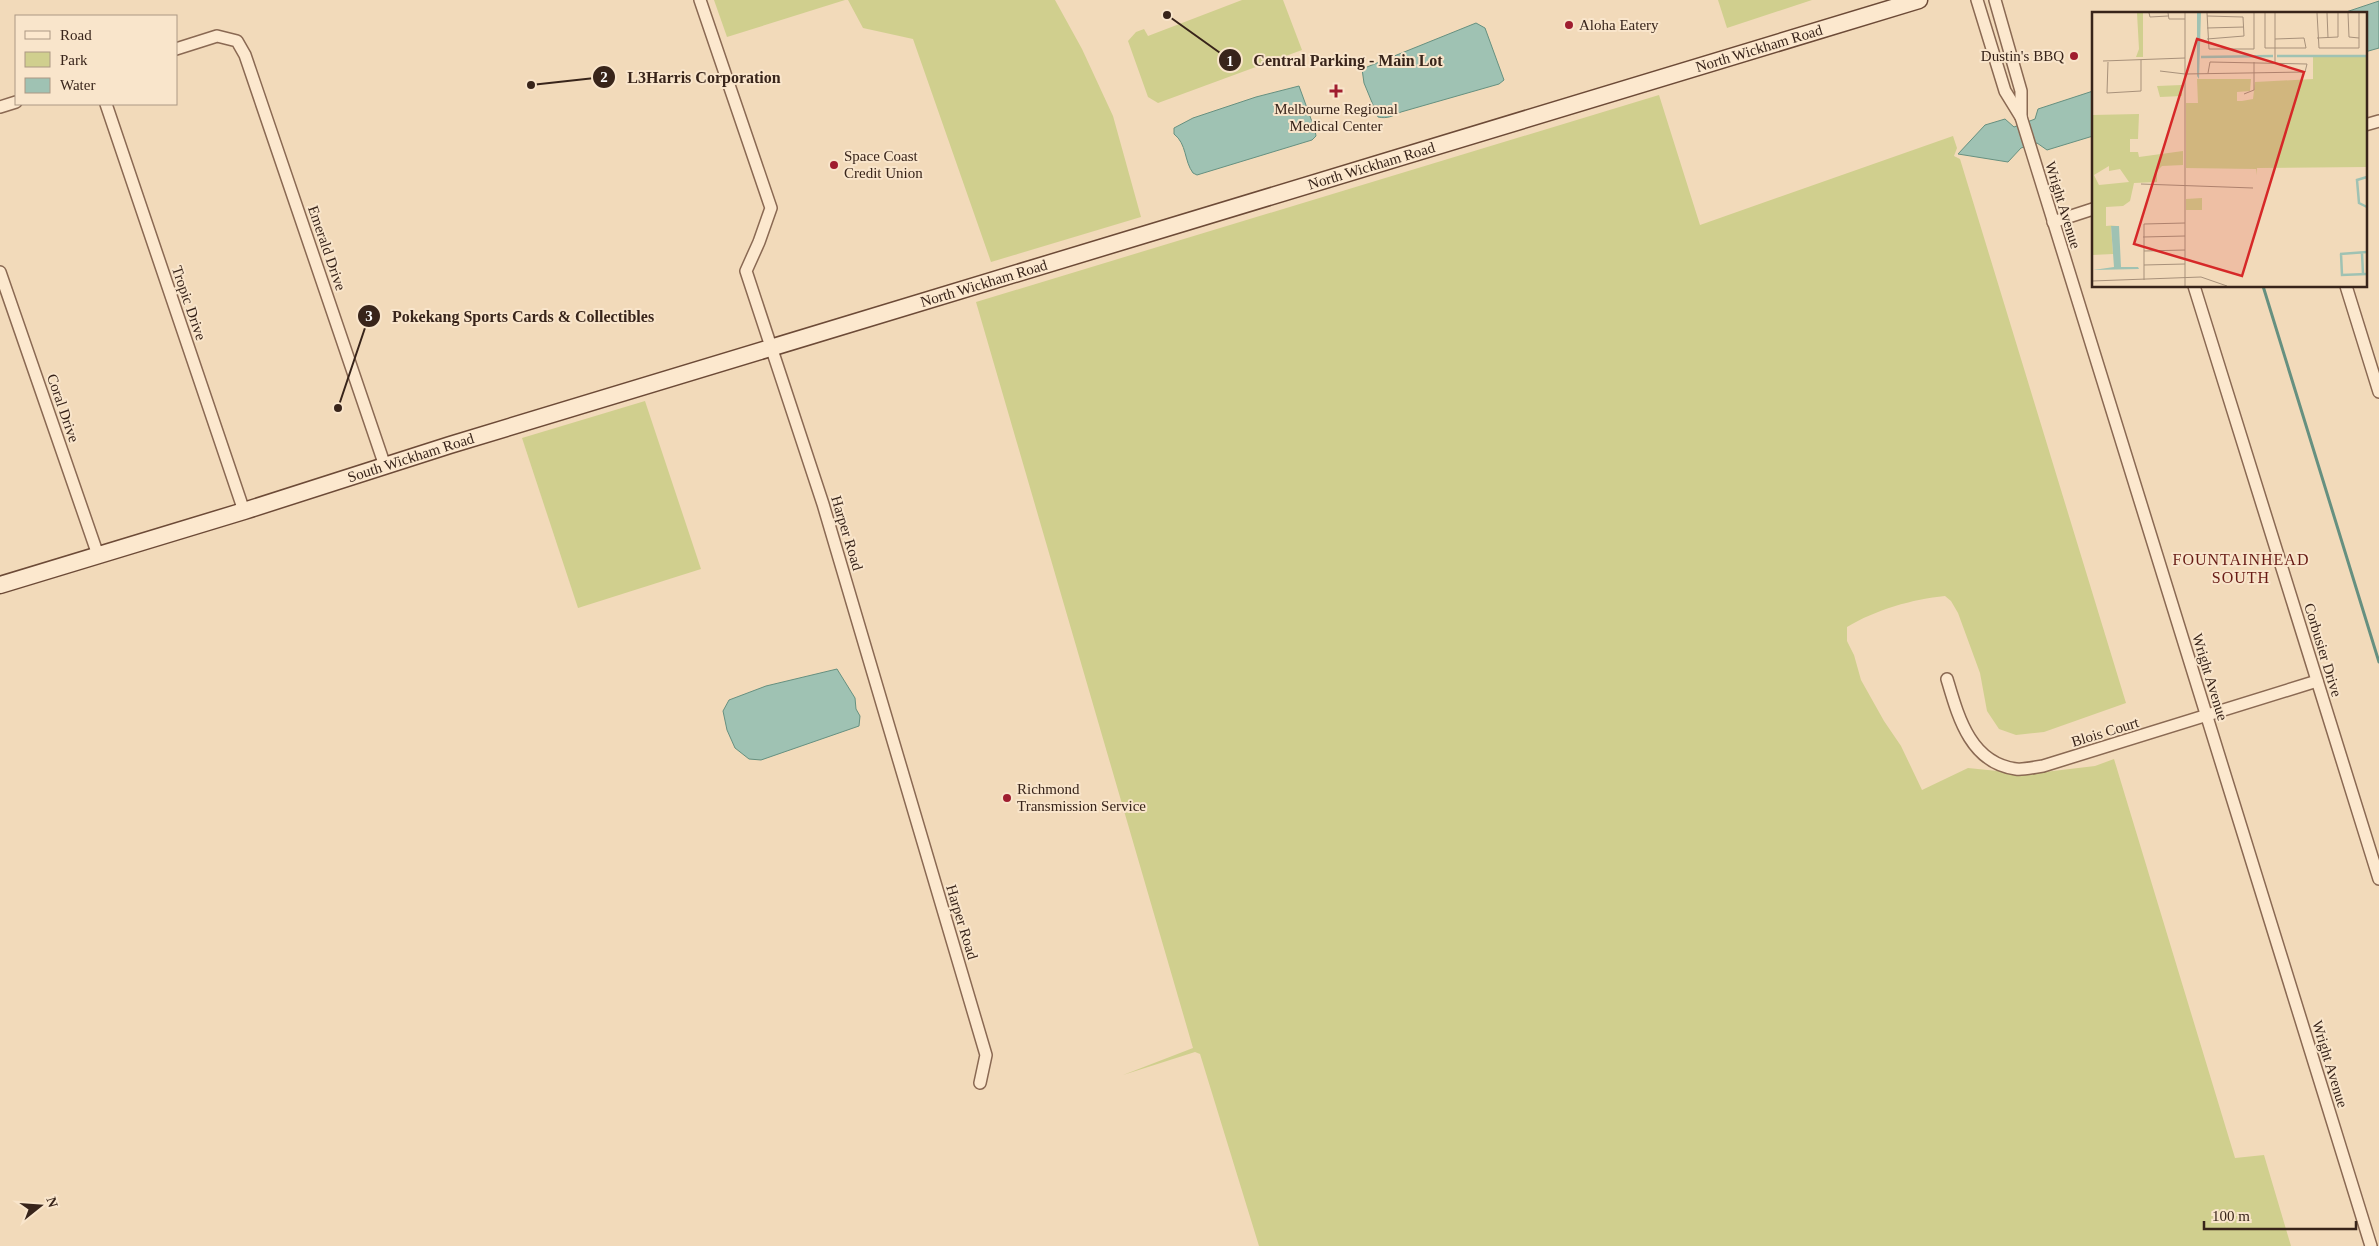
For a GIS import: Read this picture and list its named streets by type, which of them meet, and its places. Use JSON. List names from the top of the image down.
{
  "streets": {
    "main road": ["North Wickham Road", "South Wickham Road"],
    "street": [
      "Wright Avenue",
      "Emerald Drive",
      "Tropic Drive",
      "Coral Drive",
      "Harper Road",
      "Corbusier Drive",
      "Blois Court"
    ]
  },
  "crossings": [
    ["North Wickham Road", "South Wickham Road"],
    ["Wright Avenue", "Blois Court"],
    ["Emerald Drive", "South Wickham Road"],
    ["Tropic Drive", "South Wickham Road"],
    ["Coral Drive", "South Wickham Road"],
    ["South Wickham Road", "Harper Road"],
    ["Corbusier Drive", "Blois Court"]
  ],
  "districts": ["FOUNTAINHEAD SOUTH"],
  "places": {
    "other": [
      "Central Parking - Main Lot",
      "Aloha Eatery",
      "Dustin's BBQ",
      "L3Harris Corporation",
      "Space Coast Credit Union",
      "Pokekang Sports Cards & Collectibles",
      "Richmond Transmission Service"
    ],
    "health": ["Melbourne Regional Medical Center"]
  },
  "legend": ["Road", "Park", "Water"],
  "scale_bar": "100 m",
  "north": "right"
}
